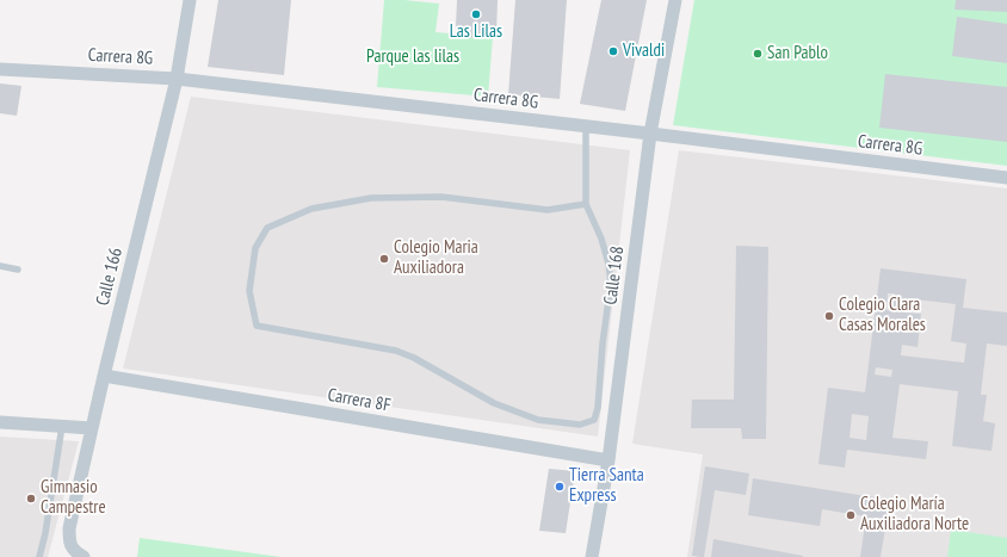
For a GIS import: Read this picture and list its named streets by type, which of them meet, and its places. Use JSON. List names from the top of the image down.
{
  "streets": {
    "street": [
      "Carrera 8G",
      "Calle 168",
      "Calle 166",
      "Carrera 8F"
    ]
  },
  "crossings": [
    ["Carrera 8G", "Calle 168"],
    ["Carrera 8G", "Calle 166"],
    ["Calle 168", "Carrera 8F"],
    ["Calle 166", "Carrera 8F"]
  ],
  "parks": ["Parque las lilas"],
  "places": [
    "Las Lilas",
    "Vivaldi",
    "San Pablo",
    "Colegio Maria Auxiliadora",
    "Colegio Clara Casas Morales",
    "Tierra Santa Express",
    "Gimnasio Campestre",
    "Colegio María Auxiliadora Norte"
  ]
}
